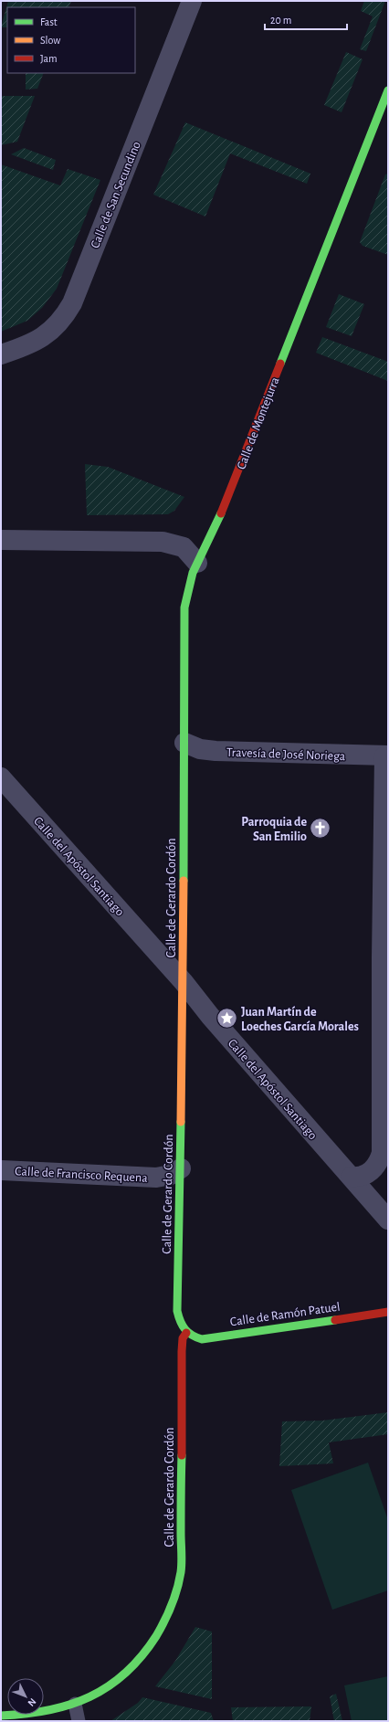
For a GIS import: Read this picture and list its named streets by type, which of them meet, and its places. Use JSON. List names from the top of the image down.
{
  "streets": {
    "street": [
      "Calle de San Secundino",
      "Calle de Montejurra",
      "Travesía de José Noriega",
      "Calle del Apóstol Santiago",
      "Calle de Gerardo Cordón",
      "Calle de Francisco Requena",
      "Calle de Ramón Patuel"
    ]
  },
  "crossings": [
    ["Calle de Montejurra", "Calle de Gerardo Cordón"],
    ["Travesía de José Noriega", "Calle de Gerardo Cordón"],
    ["Calle del Apóstol Santiago", "Calle de Gerardo Cordón"],
    ["Calle de Gerardo Cordón", "Calle de Francisco Requena"],
    ["Calle de Gerardo Cordón", "Calle de Ramón Patuel"]
  ],
  "places": {
    "church": ["Parroquia de San Emilio"],
    "place": ["Juan Martín de Loeches García Morales"]
  },
  "legend": ["Fast", "Slow", "Jam"],
  "scale_bar": "20 m",
  "north": "bottom right"
}
